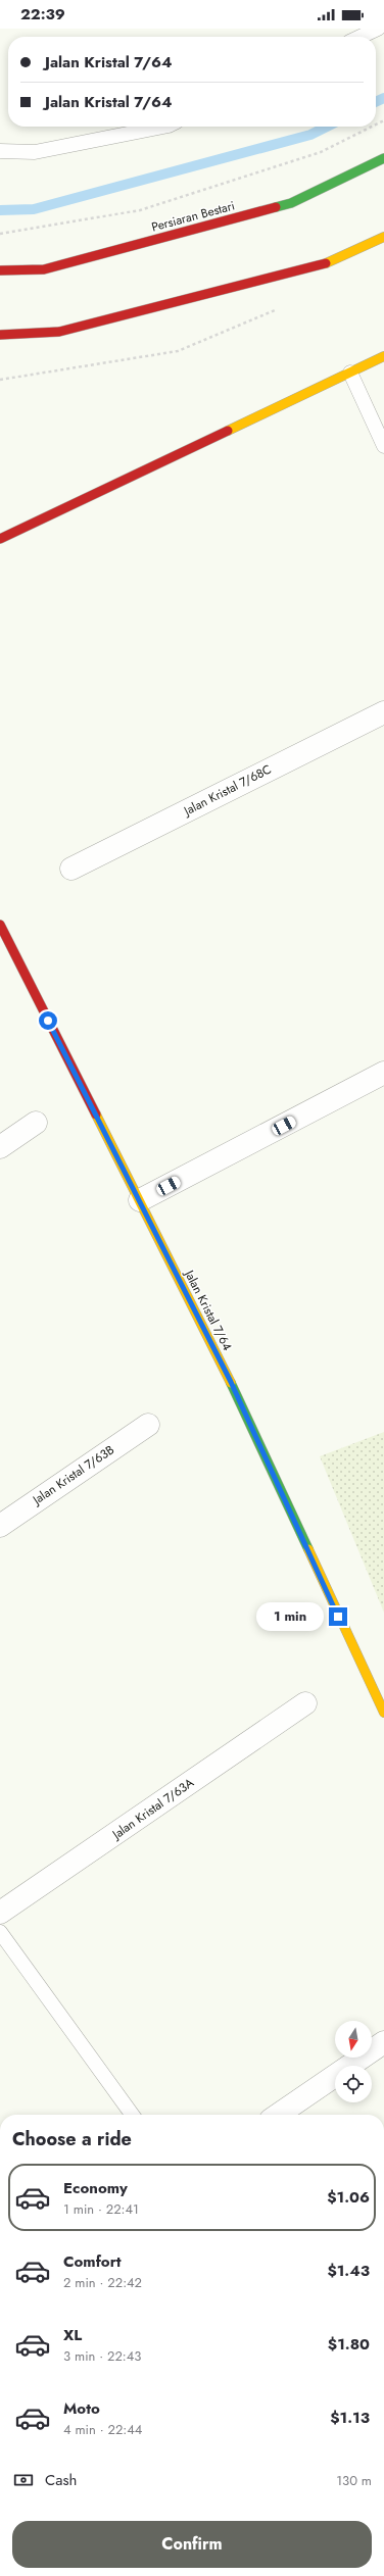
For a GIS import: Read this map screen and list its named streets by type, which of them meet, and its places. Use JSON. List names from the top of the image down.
{
  "streets": {
    "street": [
      "Persiaran Bestari",
      "Jalan Kristal 7/68C",
      "Jalan Kristal 7/64",
      "Jalan Kristal 7/63B",
      "Jalan Kristal 7/63A"
    ]
  },
  "north": "bottom",
  "page": {
    "status": "22:39",
    "banner": ["Jalan Kristal 7/64", "Jalan Kristal 7/64"],
    "bubble": "1 min",
    "heading": "Choose a ride",
    "list": [
      {
        "name": "Economy",
        "note": "1 min · 22:41",
        "value": "$1.06"
      },
      {
        "name": "Comfort",
        "note": "2 min · 22:42",
        "value": "$1.43"
      },
      {
        "name": "XL",
        "note": "3 min · 22:43",
        "value": "$1.80"
      },
      {
        "name": "Moto",
        "note": "4 min · 22:44",
        "value": "$1.13"
      }
    ],
    "pay": ["Cash", "130 m"],
    "buttons": "Confirm"
  }
}
